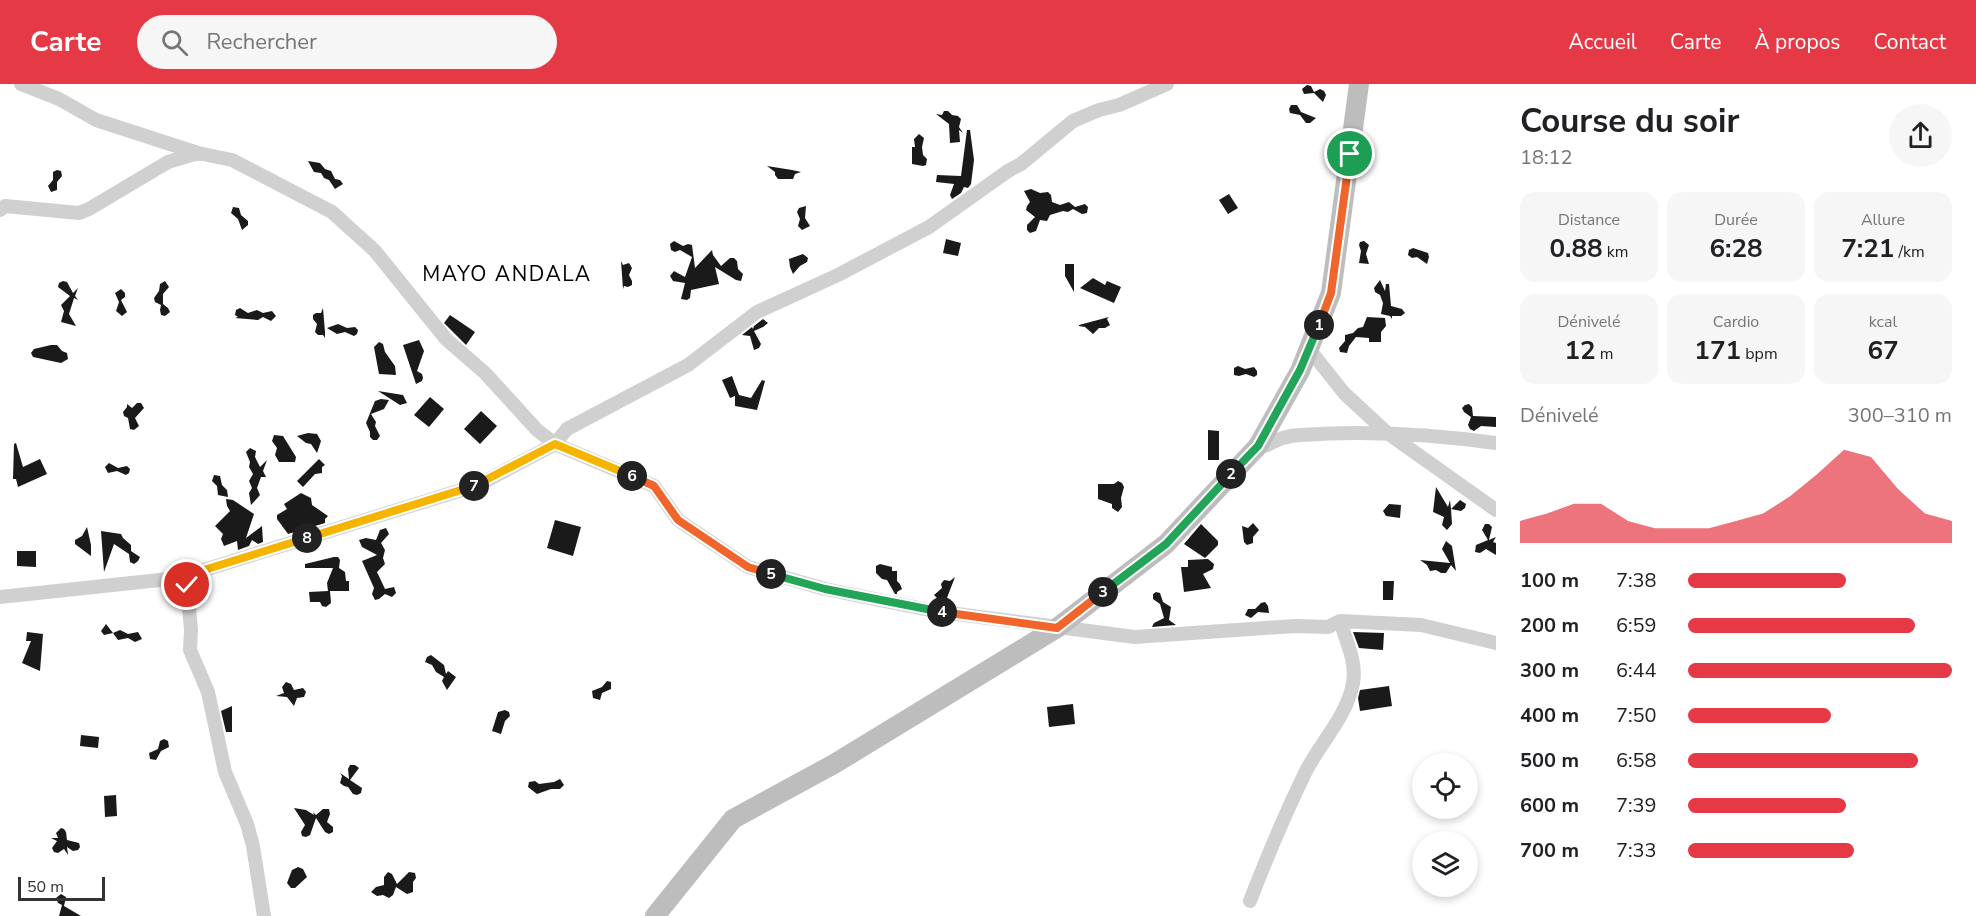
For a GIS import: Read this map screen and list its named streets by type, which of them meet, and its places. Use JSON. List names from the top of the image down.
{
  "districts": ["MAYO ANDALA"],
  "scale_bar": "50 m",
  "page": {
    "header": "Carte",
    "search": "Rechercher",
    "nav": [
      "Accueil",
      "Carte",
      "À propos",
      "Contact"
    ],
    "heading": ["Course du soir", "18:12"],
    "stats": [
      ["Distance", "0.88 km"],
      ["Durée", "6:28"],
      ["Allure", "7:21 /km"],
      ["Dénivelé", "12 m"],
      ["Cardio", "171 bpm"],
      ["kcal", "67"]
    ],
    "pins": [
      "1",
      "2",
      "6",
      "7",
      "8",
      "5",
      "3",
      "4"
    ],
    "chart": ["Dénivelé", "300–310 m"],
    "list": [
      {
        "name": "100 m",
        "note": "7:38"
      },
      {
        "name": "200 m",
        "note": "6:59"
      },
      {
        "name": "300 m",
        "note": "6:44"
      },
      {
        "name": "400 m",
        "note": "7:50"
      },
      {
        "name": "500 m",
        "note": "6:58"
      },
      {
        "name": "600 m",
        "note": "7:39"
      },
      {
        "name": "700 m",
        "note": "7:33"
      }
    ],
    "scale": "50 m"
  }
}
